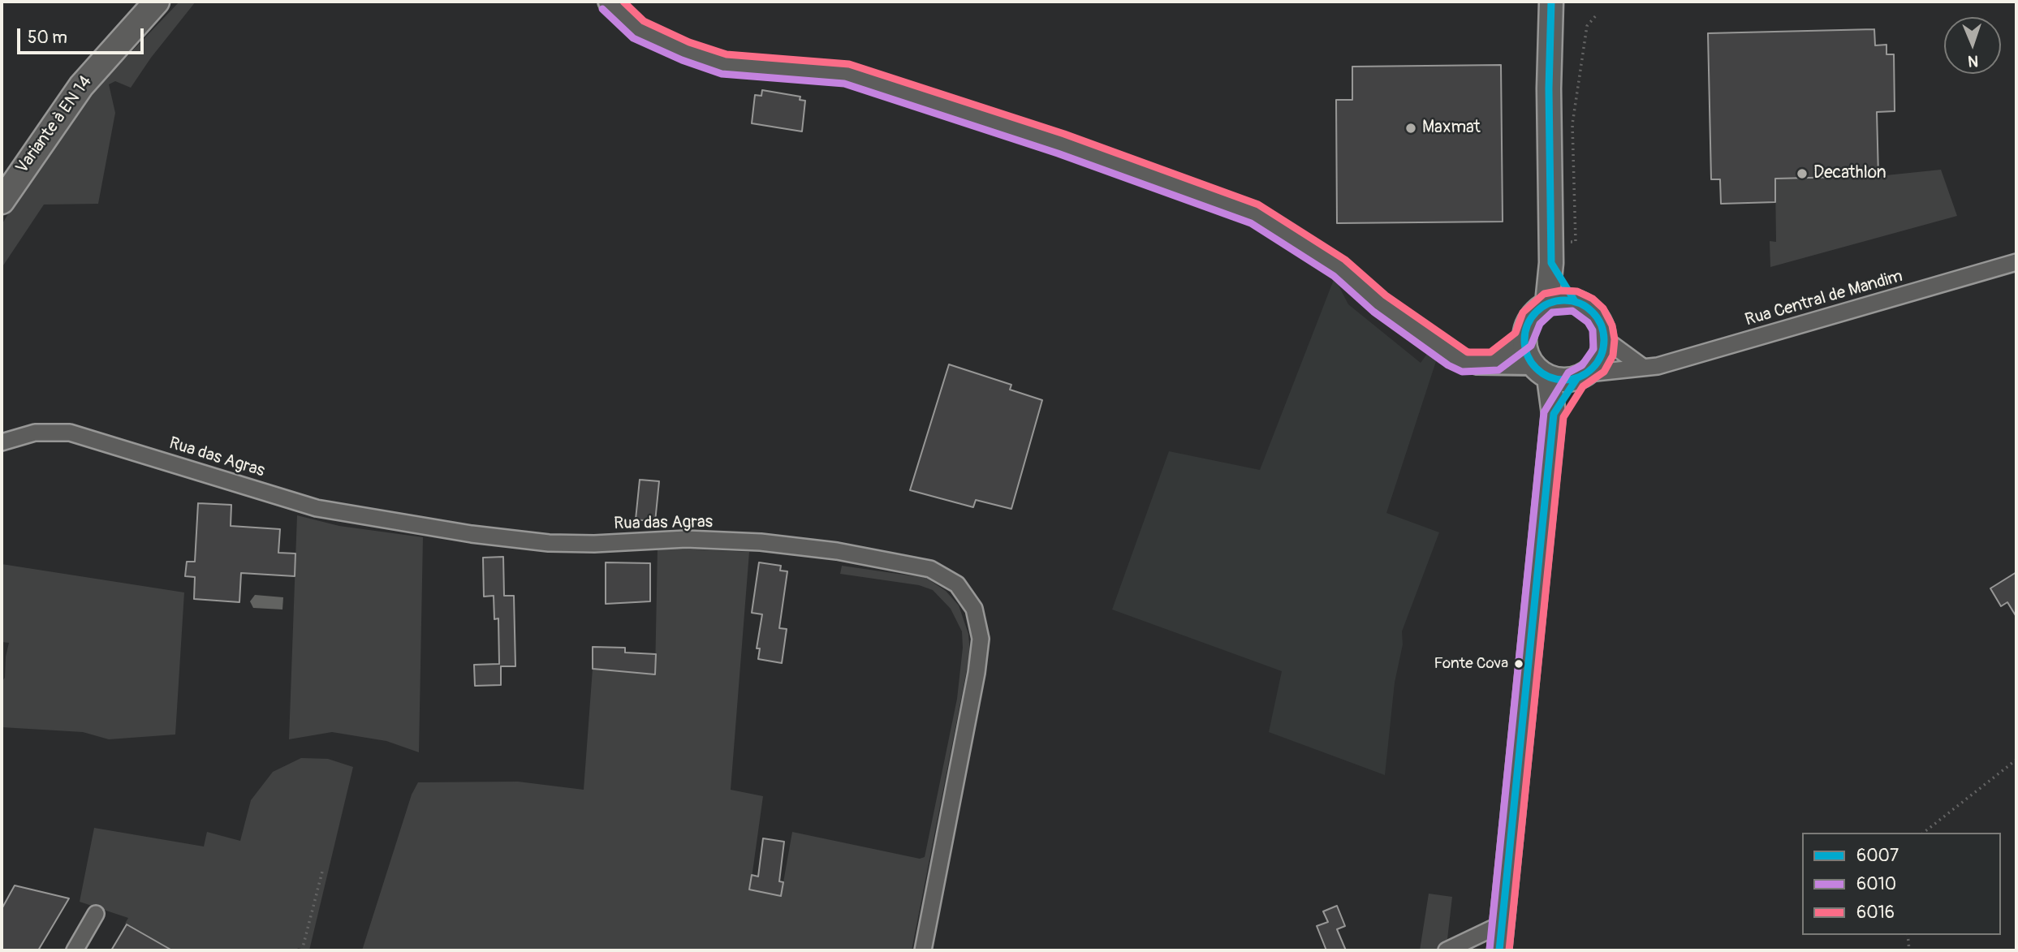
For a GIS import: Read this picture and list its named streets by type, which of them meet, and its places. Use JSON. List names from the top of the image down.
{
  "streets": {
    "main road": ["Variante à EN 14"],
    "street": ["Rua Central de Mandim", "Rua das Agras"]
  },
  "places": ["Maxmat", "Decathlon", "Fonte Cova"],
  "lines": ["transit line 6007", "transit line 6016", "transit line 6010"],
  "legend": ["6007", "6010", "6016"],
  "scale_bar": "50 m",
  "north": "bottom"
}
